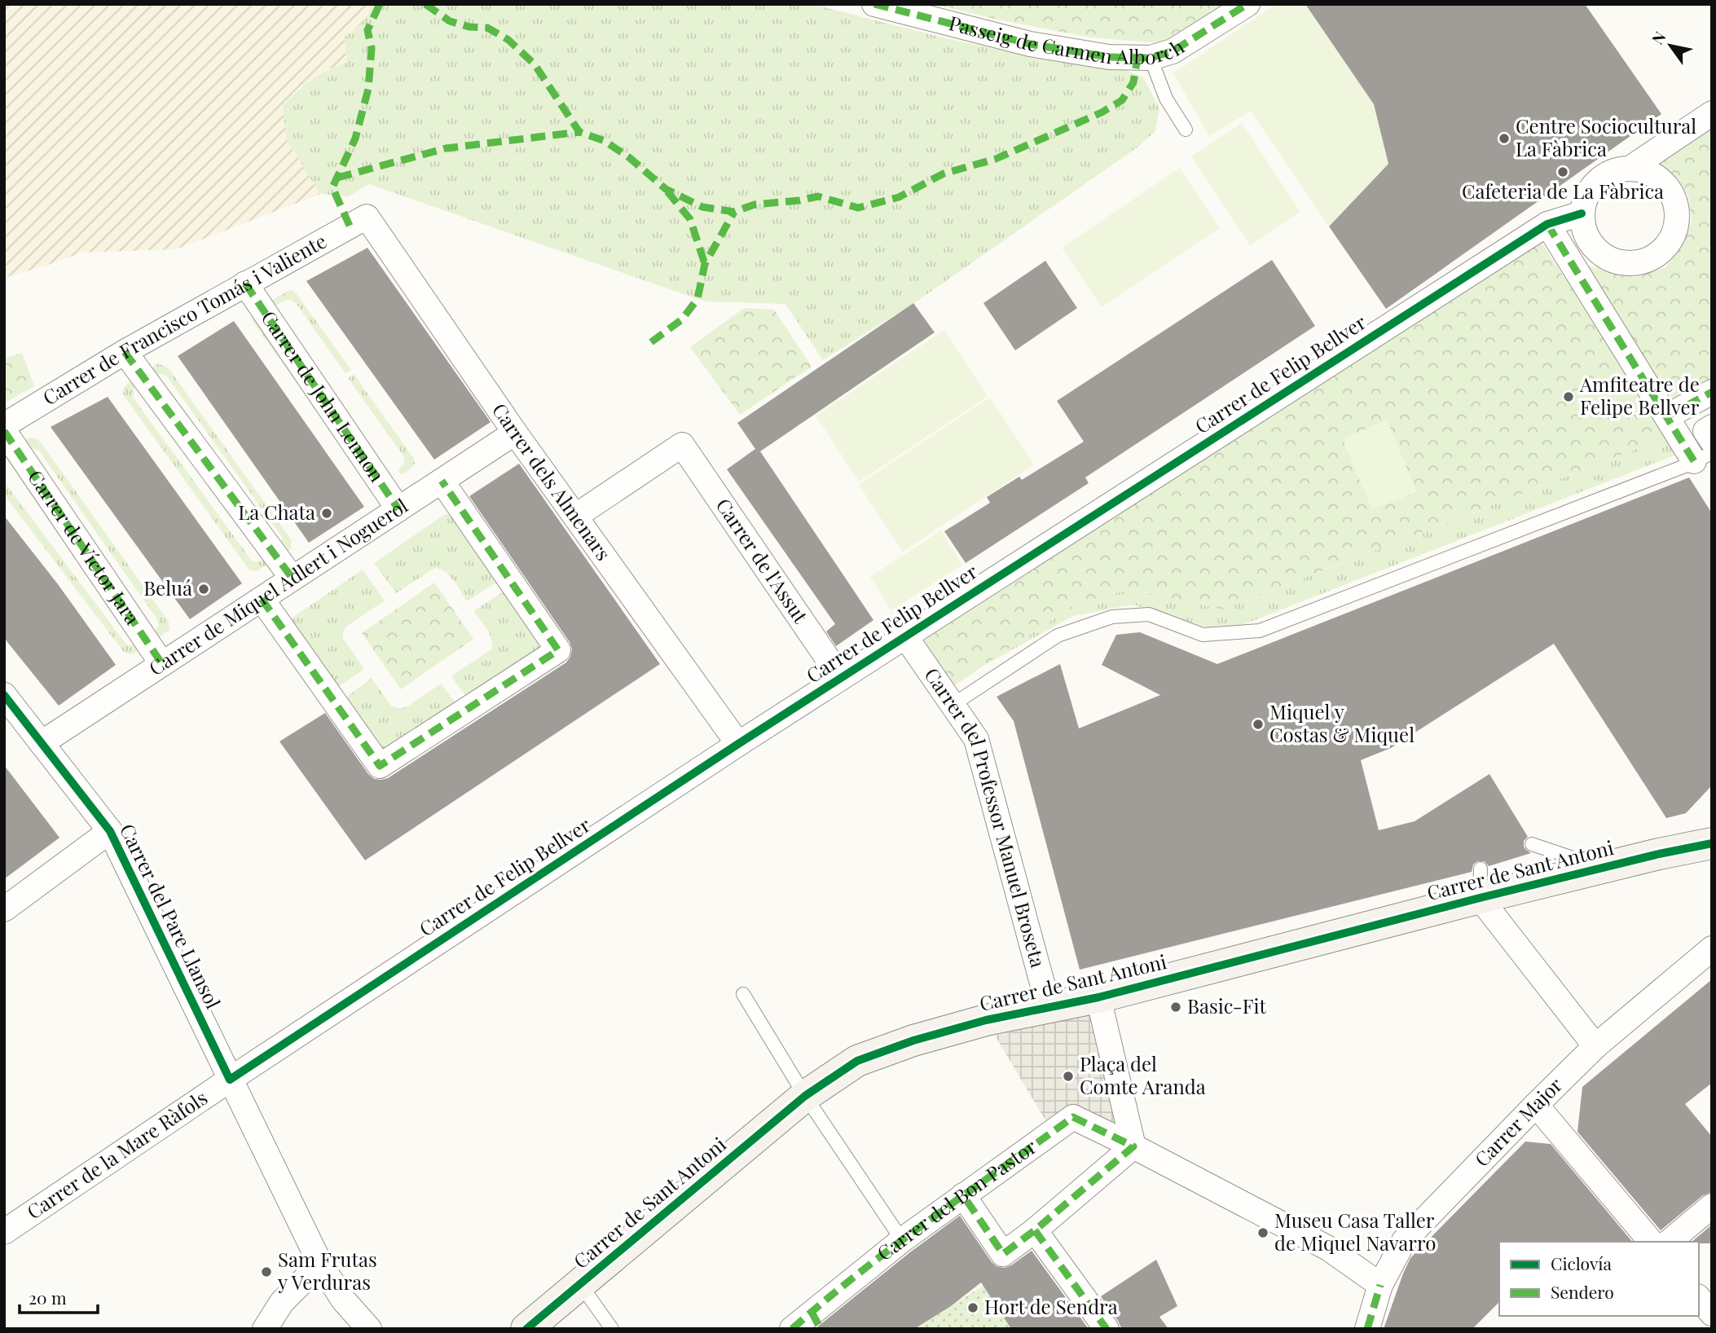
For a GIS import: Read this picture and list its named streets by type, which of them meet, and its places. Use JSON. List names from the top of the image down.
{
  "streets": {
    "street": [
      "Passeig de Carmen Alborch",
      "Carrer de Francisco Tomás i Valiente",
      "Carrer de Felip Bellver",
      "Carrer de John Lennon",
      "Carrer dels Almenars",
      "Carrer de Víctor Jara",
      "Carrer de l'Assut",
      "Carrer de Miquel Adlert i Noguerol",
      "Carrer del Professor Manuel Broseta",
      "Carrer de Sant Antoni",
      "Carrer del Pare Llansol",
      "Carrer Major",
      "Carrer de la Mare Ràfols",
      "Carrer del Bon Pastor"
    ]
  },
  "crossings": [
    ["Carrer de Francisco Tomás i Valiente", "Carrer de John Lennon"],
    ["Carrer de Francisco Tomás i Valiente", "Carrer dels Almenars"],
    ["Carrer de Felip Bellver", "Carrer dels Almenars"],
    ["Carrer de Felip Bellver", "Carrer de l'Assut"],
    ["Carrer de Felip Bellver", "Carrer del Professor Manuel Broseta"],
    ["Carrer de Felip Bellver", "Carrer del Pare Llansol"],
    ["Carrer de Felip Bellver", "Carrer de la Mare Ràfols"],
    ["Carrer de John Lennon", "Carrer de Miquel Adlert i Noguerol"],
    ["Carrer dels Almenars", "Carrer de l'Assut"],
    ["Carrer dels Almenars", "Carrer de Miquel Adlert i Noguerol"],
    ["Carrer de Víctor Jara", "Carrer de Miquel Adlert i Noguerol"],
    ["Carrer de Miquel Adlert i Noguerol", "Carrer del Pare Llansol"],
    ["Carrer del Professor Manuel Broseta", "Carrer de Sant Antoni"],
    ["Carrer del Pare Llansol", "Carrer de la Mare Ràfols"]
  ],
  "places": [
    "Centre Sociocultural La Fàbrica",
    "Cafeteria de La Fàbrica",
    "Amfiteatre de Felipe Bellver",
    "La Chata",
    "Beluá",
    "Miquel y Costas & Miquel",
    "Basic-Fit",
    "Plaça del Comte Aranda",
    "Museu Casa Taller de Miquel Navarro",
    "Sam Frutas y Verduras",
    "Hort de Sendra"
  ],
  "legend": ["Ciclovía", "Sendero"],
  "scale_bar": "20 m",
  "north": "top left"
}
